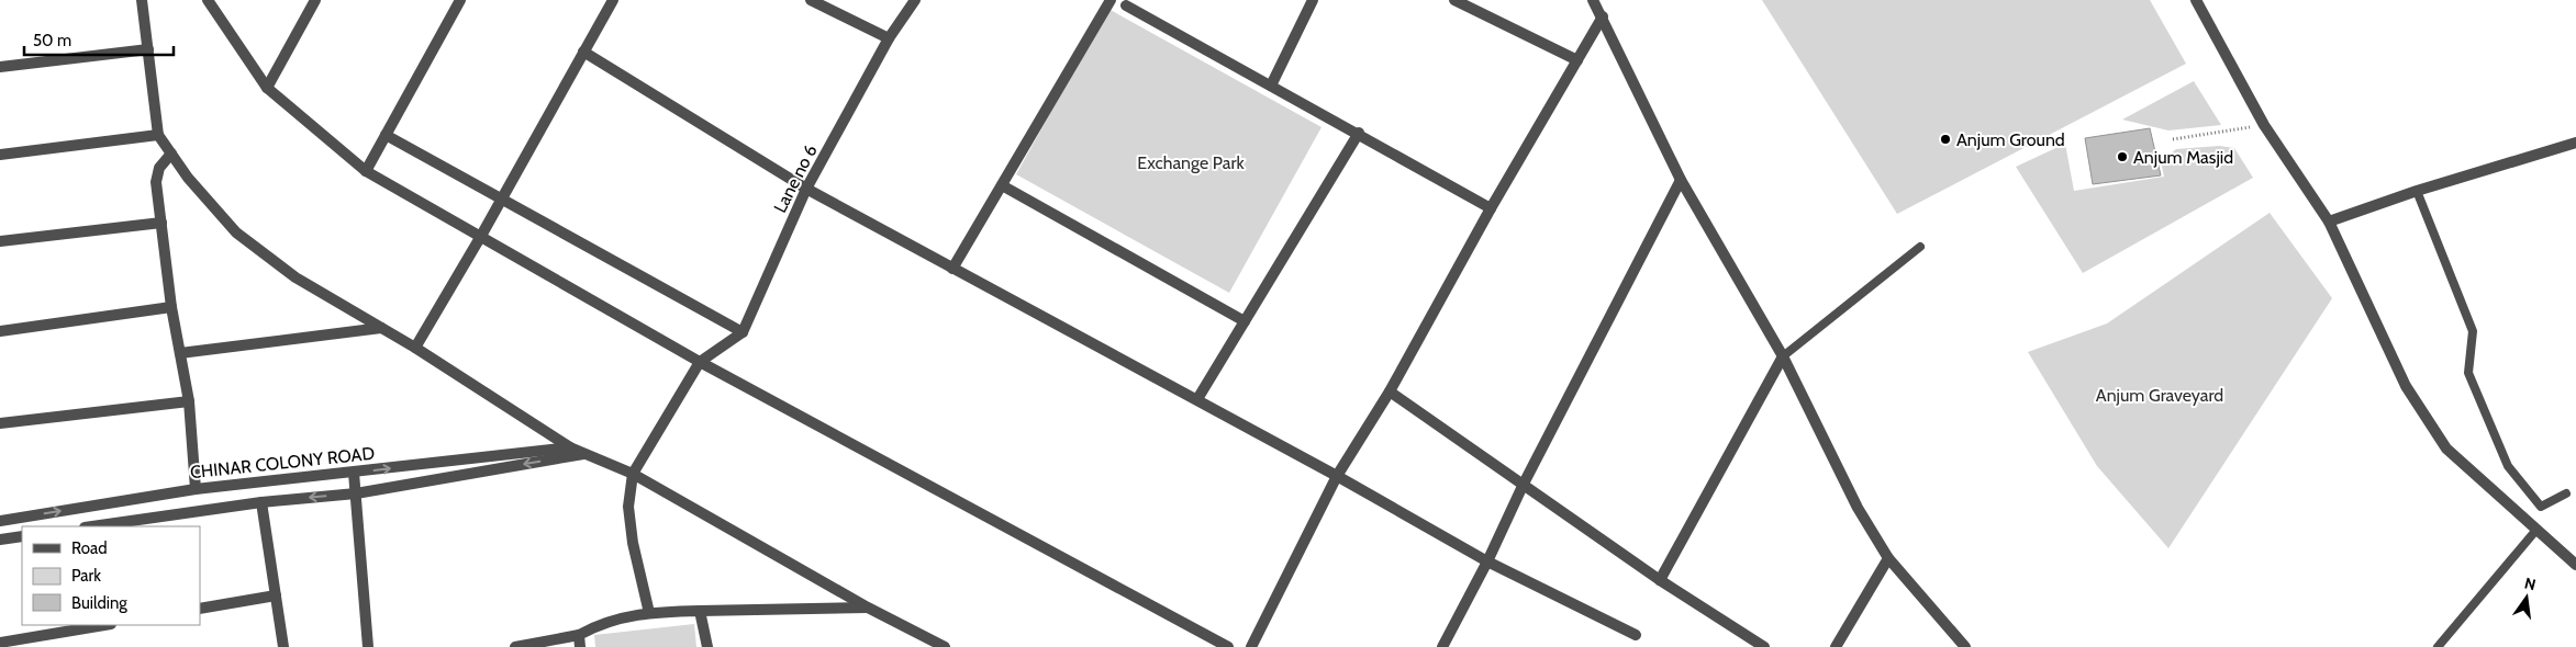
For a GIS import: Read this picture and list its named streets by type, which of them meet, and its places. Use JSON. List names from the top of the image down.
{
  "streets": {
    "street": ["Lane no 6", "CHINAR COLONY ROAD"]
  },
  "parks": ["Exchange Park", "Anjum Graveyard"],
  "places": ["Anjum Ground", "Anjum Masjid"],
  "legend": ["Road", "Park", "Building"],
  "scale_bar": "50 m",
  "north": "top"
}
